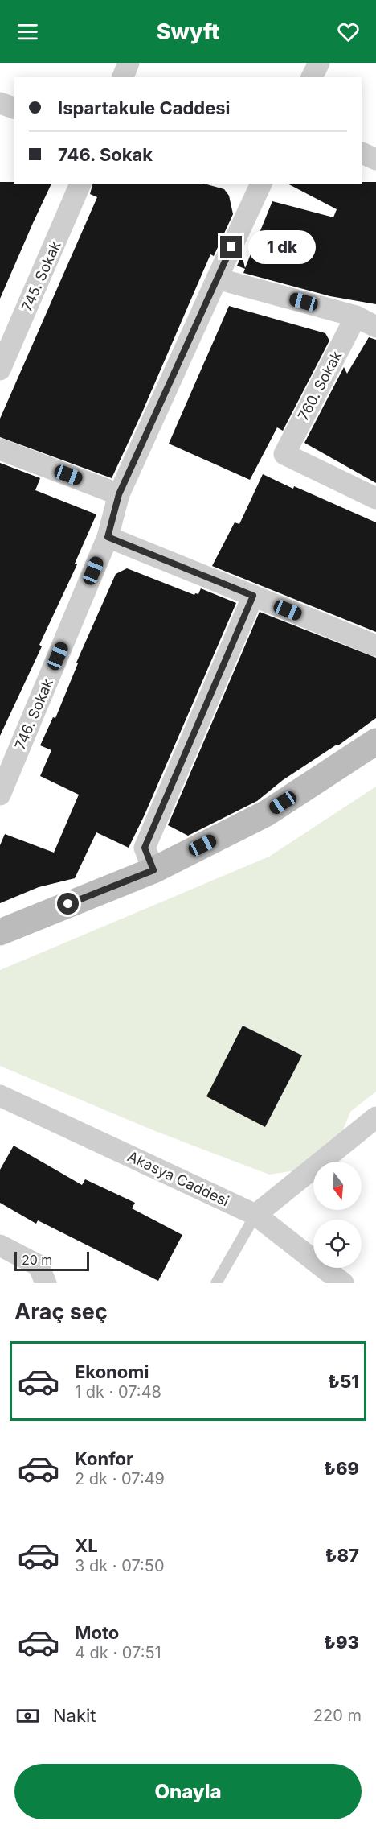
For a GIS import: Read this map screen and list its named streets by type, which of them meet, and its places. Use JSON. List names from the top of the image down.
{
  "streets": {
    "street": [
      "745. Sokak",
      "760. Sokak",
      "746. Sokak",
      "Akasya Caddesi"
    ]
  },
  "scale_bar": "20 m",
  "north": "bottom",
  "page": {
    "header": "Swyft",
    "banner": ["Ispartakule Caddesi", "746. Sokak"],
    "bubble": "1 dk",
    "scale": "20 m",
    "heading": "Araç seç",
    "list": [
      {
        "name": "Ekonomi",
        "note": "1 dk · 07:48",
        "value": "₺51"
      },
      {
        "name": "Konfor",
        "note": "2 dk · 07:49",
        "value": "₺69"
      },
      {
        "name": "XL",
        "note": "3 dk · 07:50",
        "value": "₺87"
      },
      {
        "name": "Moto",
        "note": "4 dk · 07:51",
        "value": "₺93"
      }
    ],
    "pay": ["Nakit", "220 m"],
    "buttons": "Onayla"
  }
}
